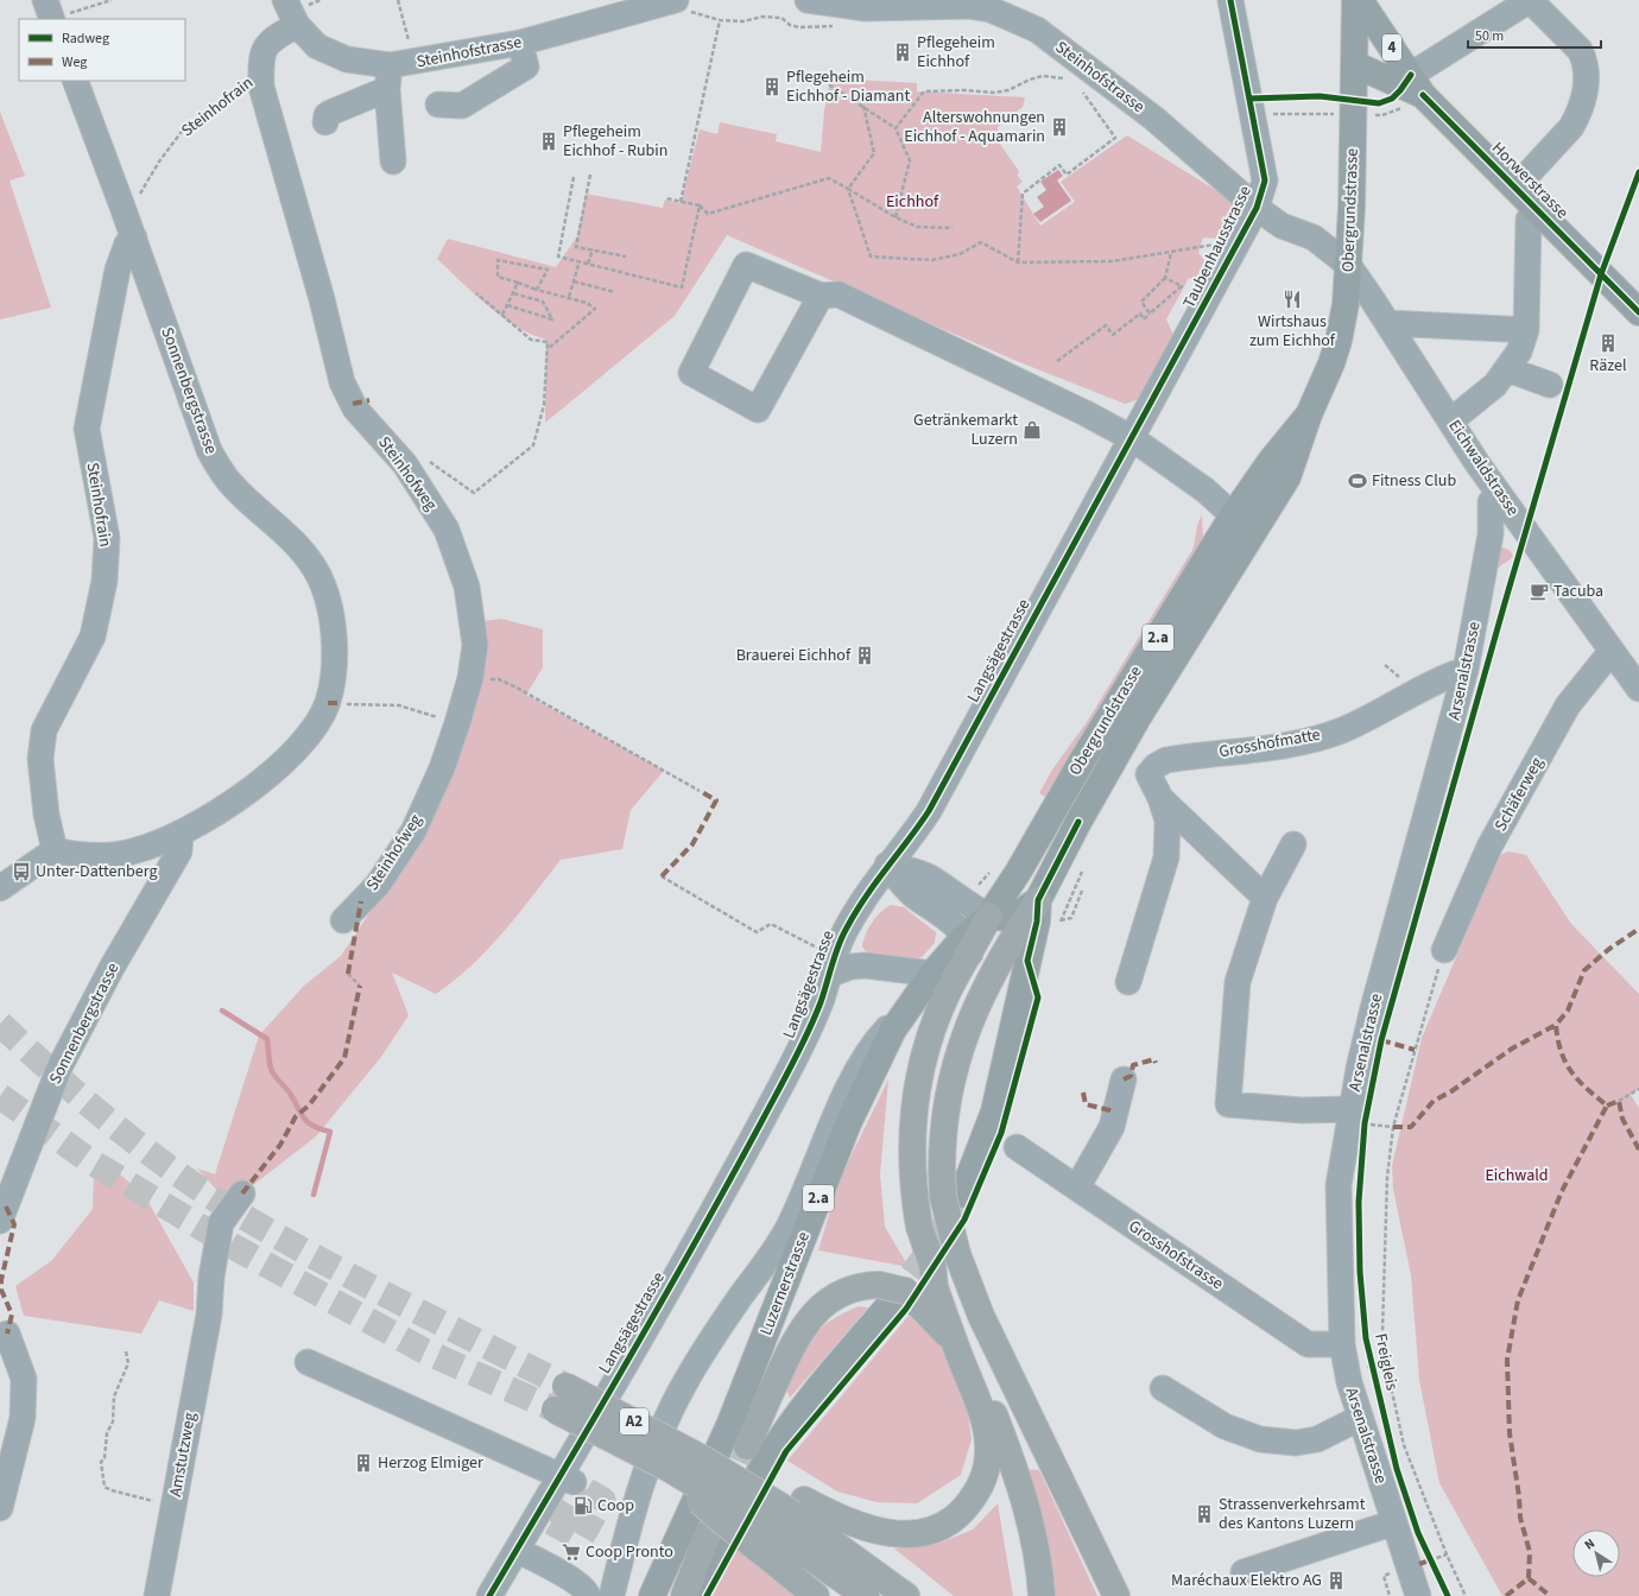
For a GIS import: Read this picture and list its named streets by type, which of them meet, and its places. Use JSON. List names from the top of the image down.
{
  "streets": {
    "highway": ["A2"],
    "main road": [
      "4",
      "Horwerstrasse",
      "Obergrundstrasse",
      "2.a",
      "Luzernerstrasse"
    ],
    "street": [
      "Steinhofstrasse",
      "Steinhofrain",
      "Taubenhausstrasse",
      "Sonnenbergstrasse",
      "Eichwaldstrasse",
      "Steinhofweg",
      "Langsägestrasse",
      "Arsenalstrasse",
      "Grosshofmatte",
      "Schäferweg",
      "Grosshofstrasse",
      "Amstutzweg"
    ],
    "cycle path": ["Freigleis"]
  },
  "crossings": [
    ["Steinhofstrasse", "Obergrundstrasse"],
    ["Steinhofstrasse", "Taubenhausstrasse"],
    ["Steinhofstrasse", "Eichwaldstrasse"],
    ["Steinhofstrasse", "Steinhofweg"],
    ["Steinhofrain", "Sonnenbergstrasse"],
    ["Steinhofrain", "Steinhofweg"],
    ["Horwerstrasse", "Obergrundstrasse"],
    ["Obergrundstrasse", "Eichwaldstrasse"],
    ["Obergrundstrasse", "2.a"],
    ["Taubenhausstrasse", "Langsägestrasse"],
    ["Eichwaldstrasse", "Arsenalstrasse"],
    ["Eichwaldstrasse", "Schäferweg"],
    ["Langsägestrasse", "Luzernerstrasse"],
    ["Arsenalstrasse", "Grosshofmatte"],
    ["Arsenalstrasse", "Grosshofstrasse"]
  ],
  "parks": ["Eichhof", "Eichwald"],
  "places": {
    "building": [
      "Pflegeheim Eichhof",
      "Pflegeheim Eichhof - Diamant",
      "Alterswohnungen Eichhof - Aquamarin",
      "Pflegeheim Eichhof - Rubin",
      "Räzel",
      "Brauerei Eichhof",
      "Herzog Elmiger",
      "Strassenverkehrsamt des Kantons Luzern",
      "Maréchaux Elektro AG"
    ],
    "restaurant": ["Wirtshaus zum Eichhof"],
    "shop": ["Getränkemarkt Luzern"],
    "sports": ["Fitness Club"],
    "cafe": ["Tacuba"],
    "bus stop": ["Unter-Dattenberg"],
    "fuel station": ["Coop"],
    "supermarket": ["Coop Pronto"]
  },
  "legend": ["Radweg", "Weg"],
  "scale_bar": "50 m",
  "north": "top left"
}
